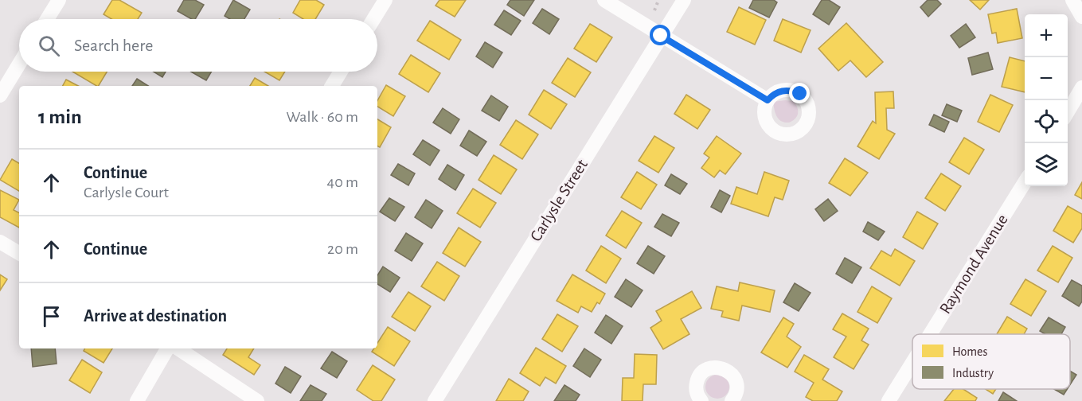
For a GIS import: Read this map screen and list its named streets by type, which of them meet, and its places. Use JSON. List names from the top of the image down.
{
  "streets": {
    "street": ["Carlysle Street", "Raymond Avenue"]
  },
  "legend": ["Homes", "Industry"],
  "page": {
    "map_buttons": ["+", "−"],
    "search": "Search here",
    "heading": ["1 min", "Walk · 60 m"],
    "list": [
      ["Continue", "Carlysle Court", "40 m"],
      ["Continue", "20 m"],
      "Arrive at destination"
    ]
  }
}
